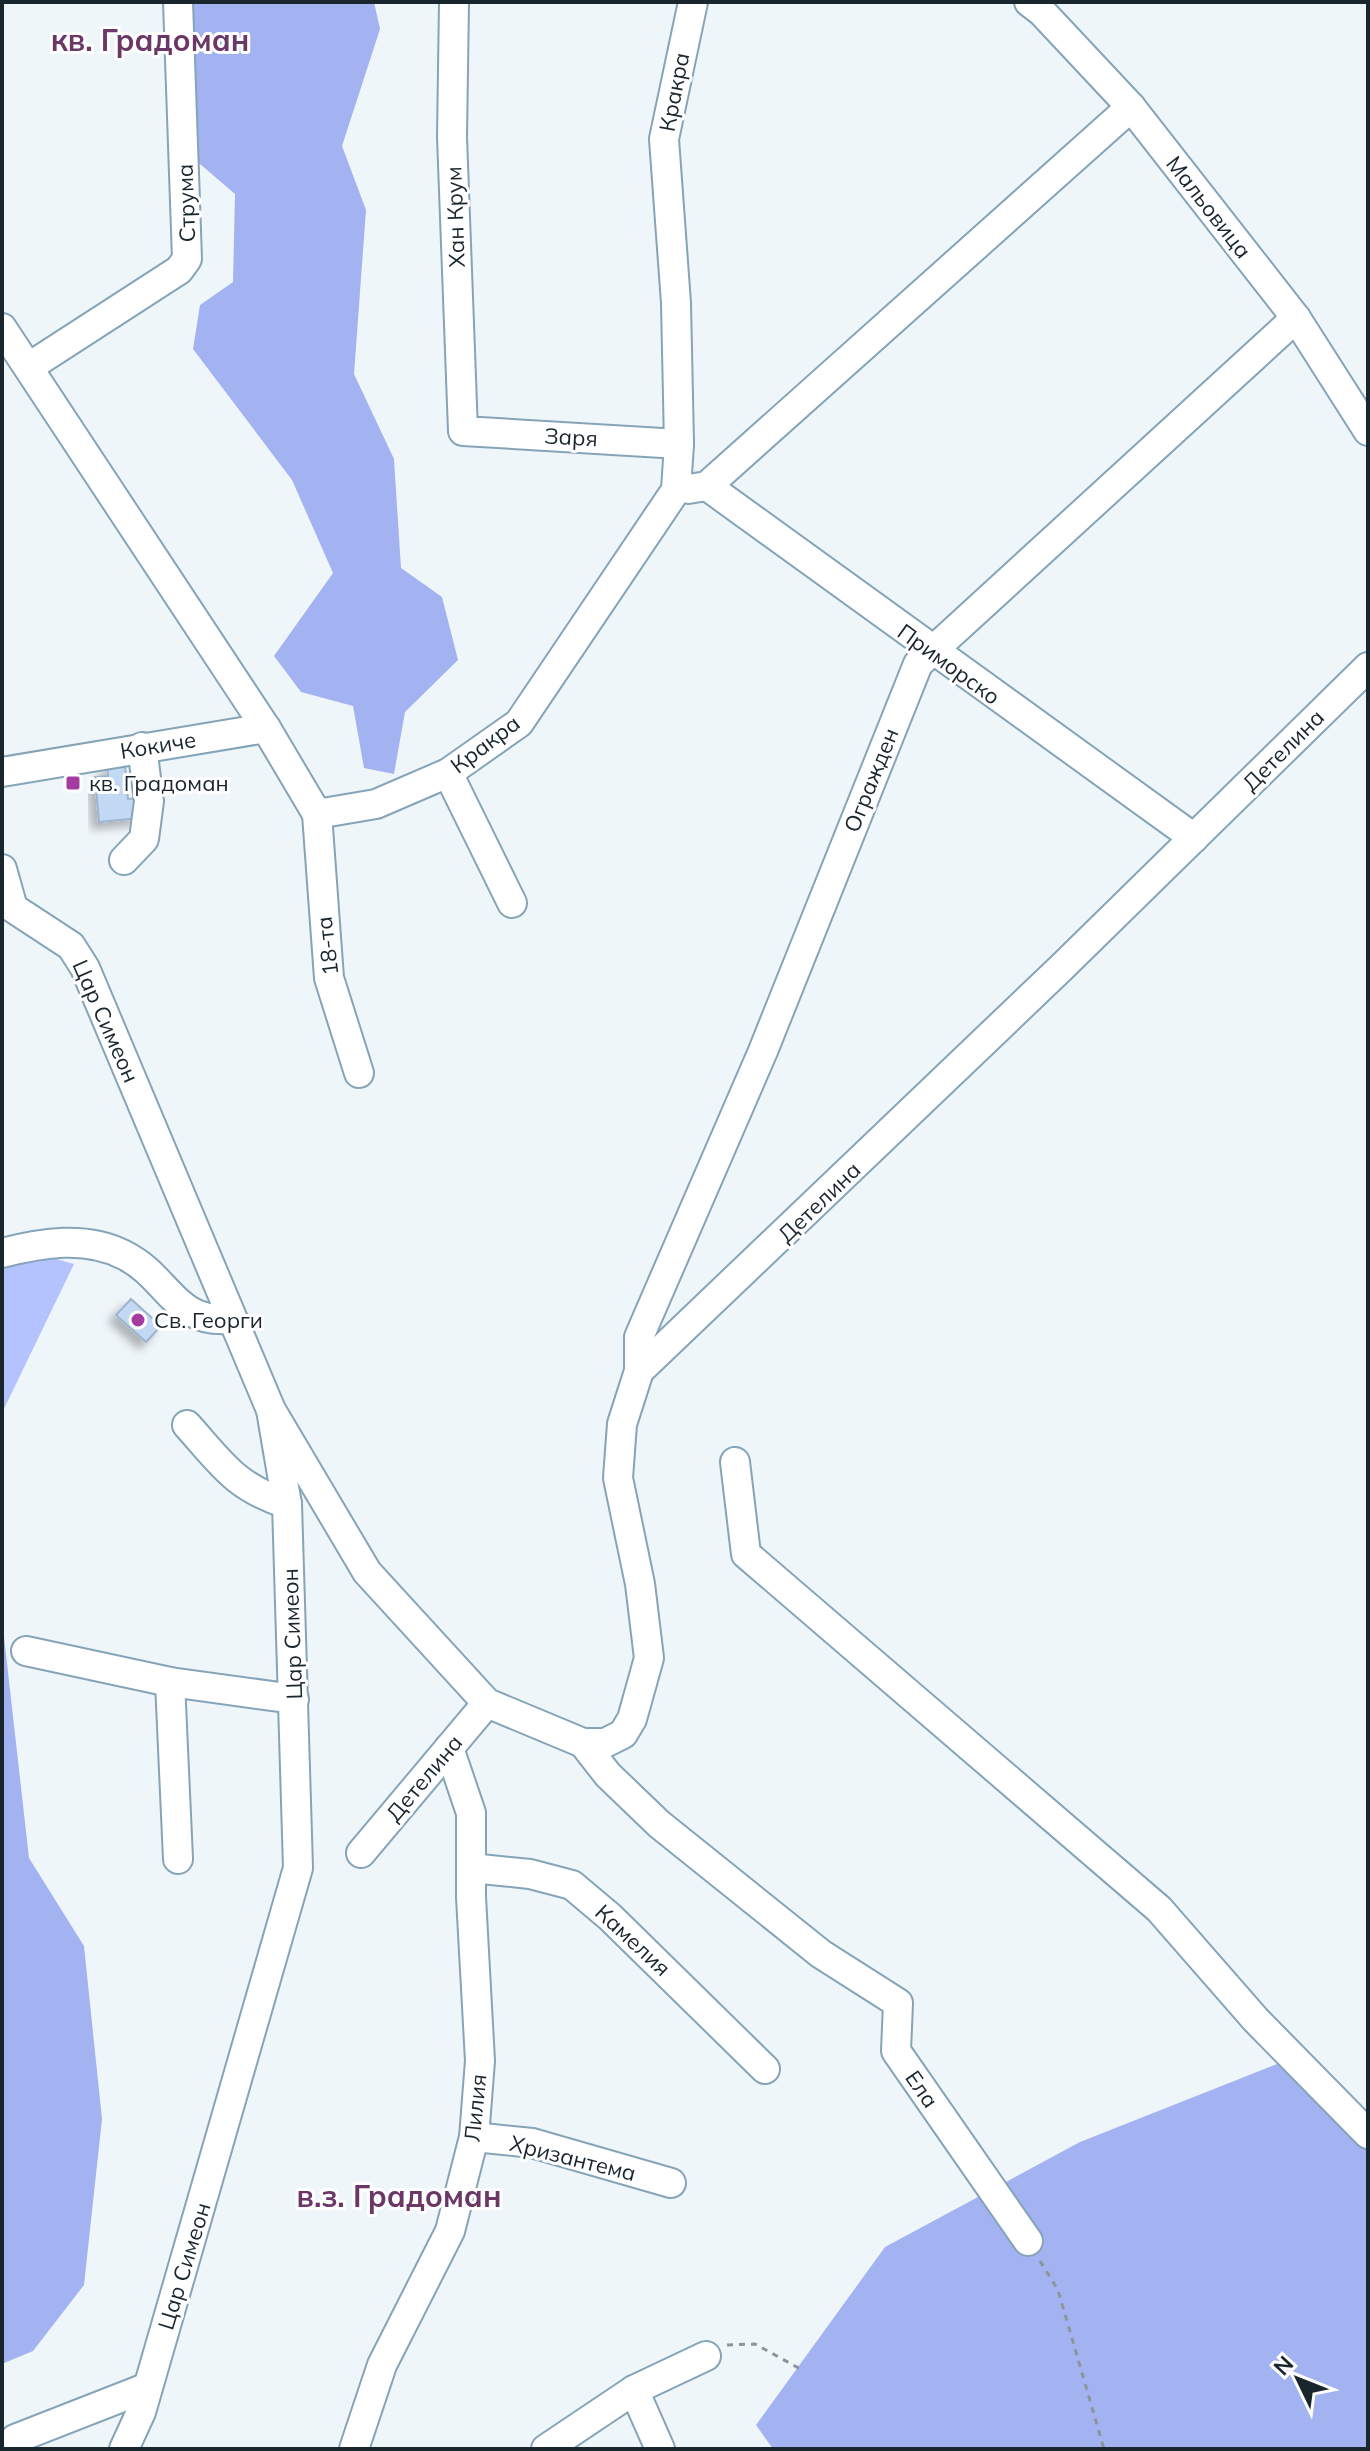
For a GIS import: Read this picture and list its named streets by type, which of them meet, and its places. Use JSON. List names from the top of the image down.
{
  "streets": {
    "street": [
      "Кракра",
      "Струма",
      "Мальовица",
      "Хан Крум",
      "Заря",
      "Приморско",
      "Кокиче",
      "Детелина",
      "Огражден",
      "18-та",
      "Цар Симеон",
      "Камелия",
      "Ела",
      "Лилия",
      "Хризантема"
    ]
  },
  "crossings": [
    ["Кракра", "Заря"],
    ["Кракра", "18-та"],
    ["Мальовица", "Огражден"],
    ["Хан Крум", "Заря"],
    ["Приморско", "Детелина"],
    ["Приморско", "Огражден"],
    ["Детелина", "Огражден"],
    ["Детелина", "Ела"],
    ["Детелина", "Лилия"],
    ["Камелия", "Лилия"],
    ["Лилия", "Хризантема"]
  ],
  "districts": ["кв. Градоман", "в.з. Градоман"],
  "places": {
    "transit": ["кв. Градоман"],
    "other": ["Св. Георги"]
  },
  "north": "top left"
}
